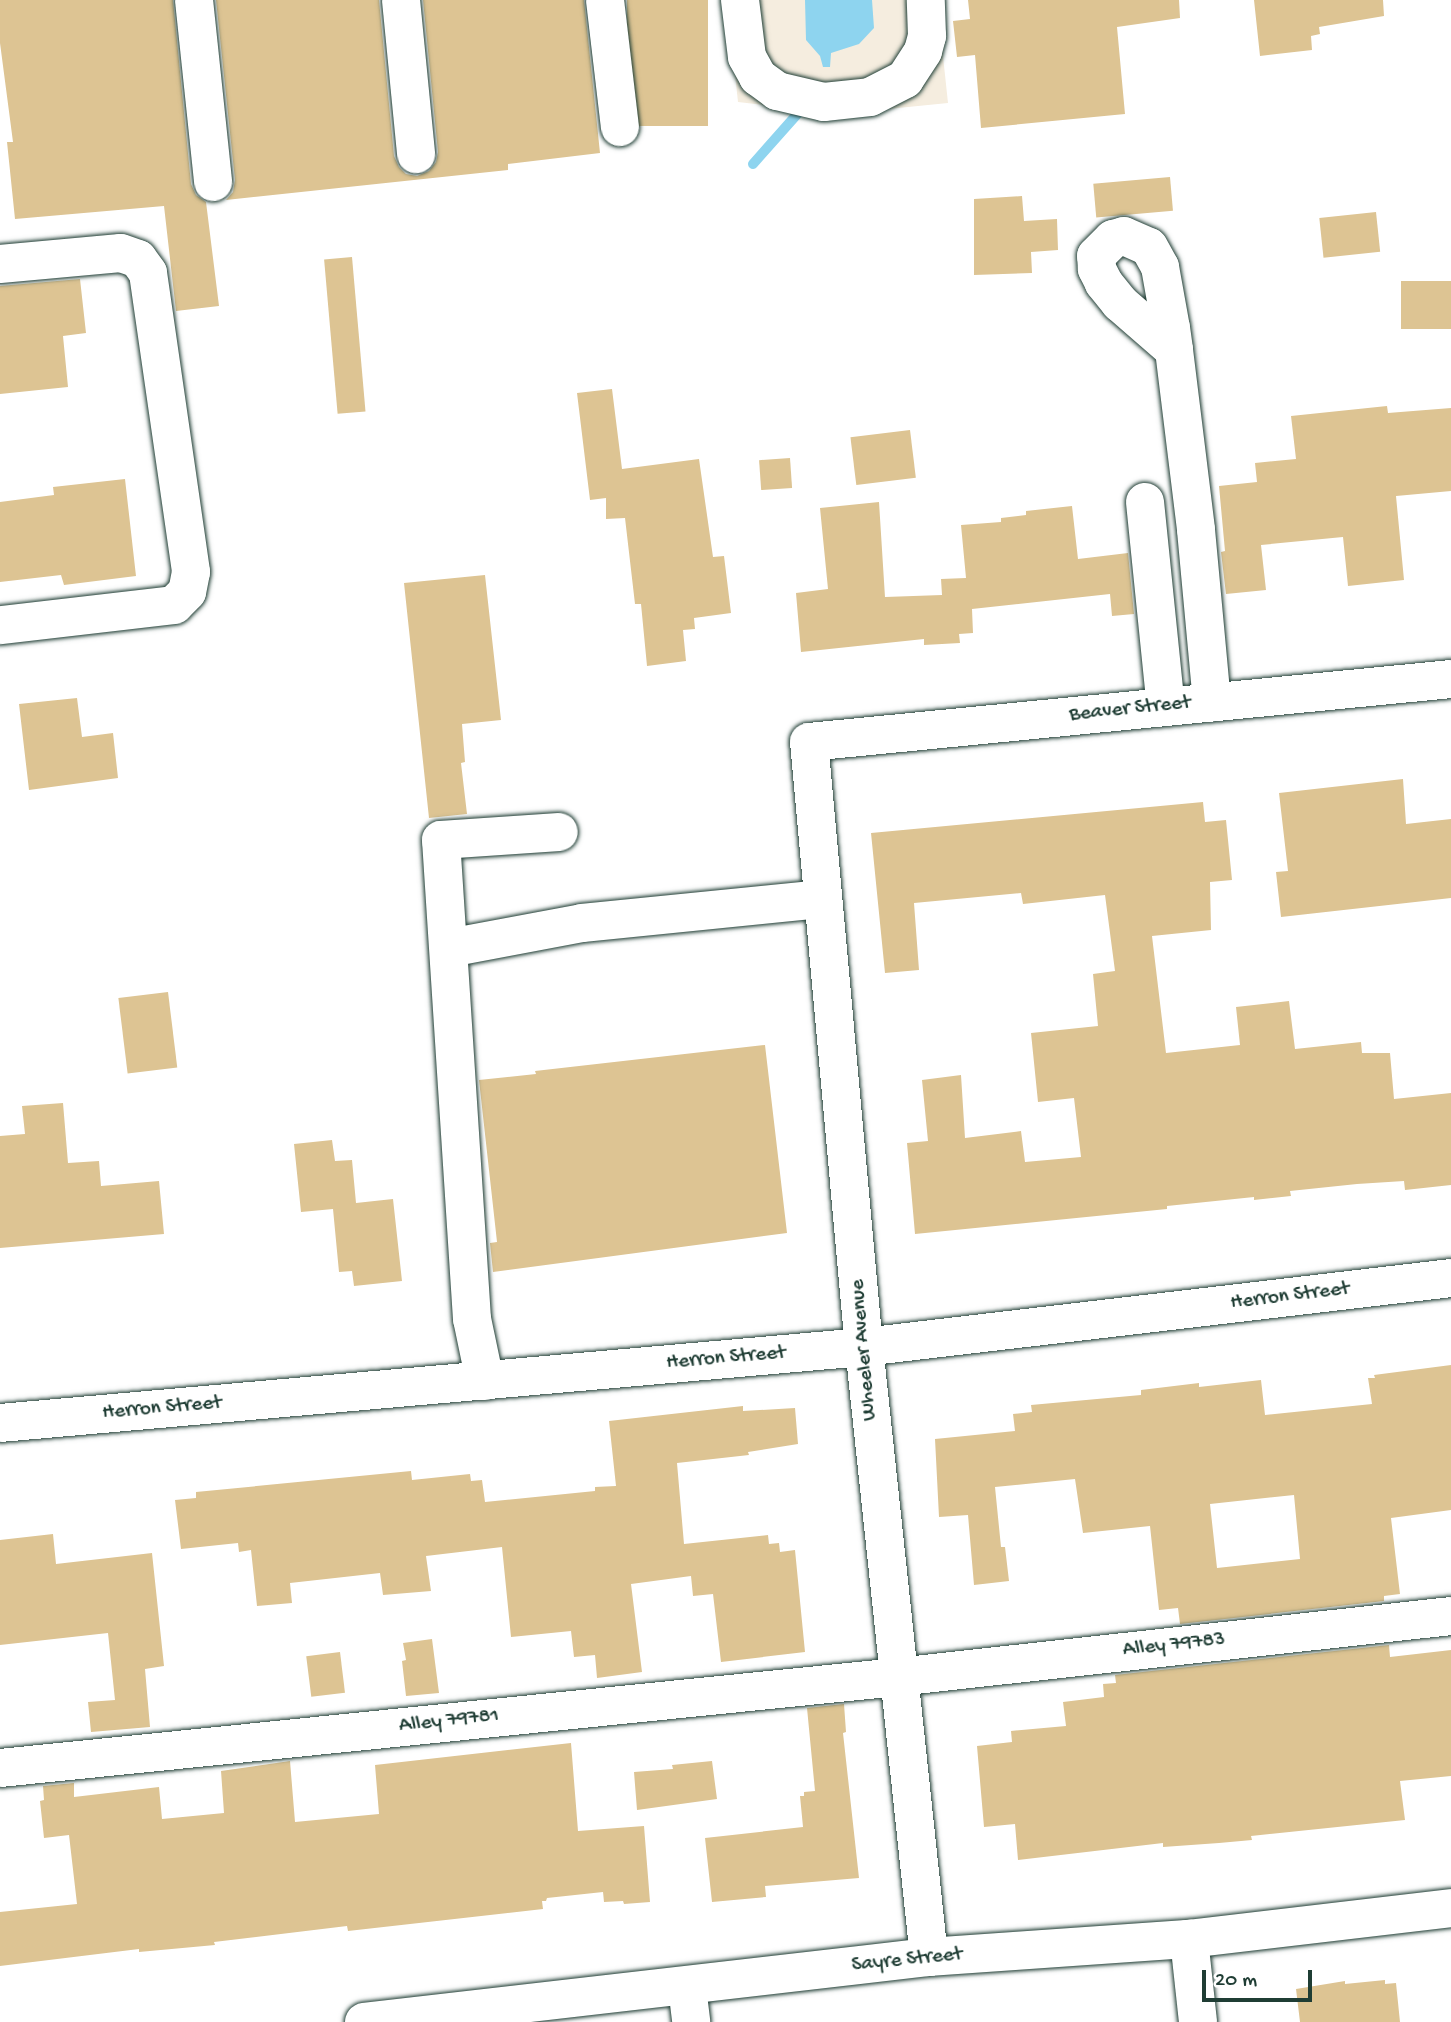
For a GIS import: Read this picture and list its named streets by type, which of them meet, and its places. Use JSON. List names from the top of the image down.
{
  "streets": {
    "street": [
      "Beaver Street",
      "Herron Street",
      "Wheeler Avenue",
      "Alley 79783",
      "Alley 79781",
      "Sayre Street"
    ]
  },
  "crossings": [
    ["Beaver Street", "Wheeler Avenue"],
    ["Herron Street", "Wheeler Avenue"],
    ["Wheeler Avenue", "Alley 79783"],
    ["Wheeler Avenue", "Alley 79781"],
    ["Wheeler Avenue", "Sayre Street"],
    ["Alley 79783", "Alley 79781"]
  ],
  "scale_bar": "20 m"
}
